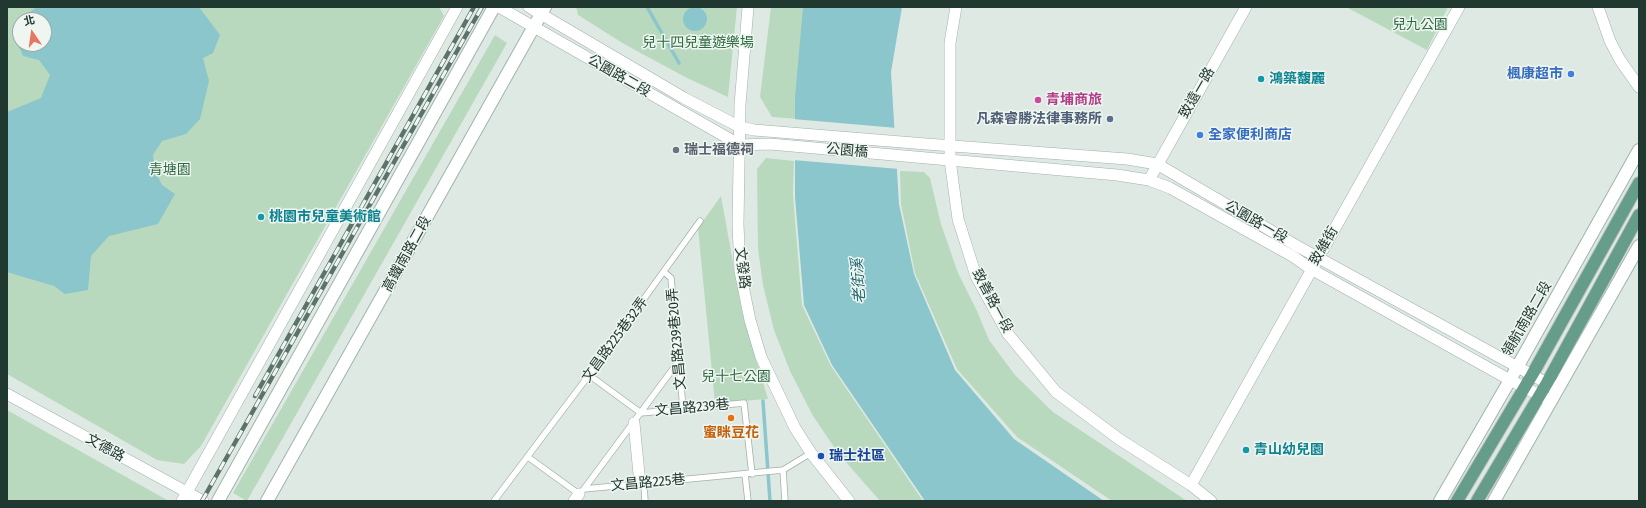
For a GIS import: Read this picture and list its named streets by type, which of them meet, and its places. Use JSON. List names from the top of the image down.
{
  "streets": {
    "street": [
      "公園路二段",
      "致遠一路",
      "公園橋",
      "公園路一段",
      "致維街",
      "高鐵南路二段",
      "文發路",
      "致善路一段",
      "領航南路二段",
      "文德路"
    ],
    "lane": [
      "文昌路239巷20弄",
      "文昌路225巷32弄",
      "文昌路239巷",
      "文昌路225巷"
    ]
  },
  "crossings": [
    ["公園路二段", "公園橋"],
    ["公園路二段", "高鐵南路二段"],
    ["公園路二段", "文發路"],
    ["致遠一路", "公園路一段"],
    ["公園橋", "公園路一段"],
    ["公園橋", "文發路"],
    ["公園路一段", "致維街"],
    ["公園路一段", "致善路一段"],
    ["公園路一段", "領航南路二段"],
    ["致維街", "致善路一段"],
    ["文昌路239巷20弄", "文昌路225巷32弄"],
    ["文昌路239巷20弄", "文昌路239巷"],
    ["文昌路239巷", "文昌路225巷"]
  ],
  "water": ["老街溪"],
  "parks": [
    "兒九公園",
    "兒十四兒童遊樂場",
    "青塘園",
    "兒十七公園"
  ],
  "places": [
    "楓康超市",
    "鴻築馥麗",
    "青埔商旅",
    "凡森睿勝法律事務所",
    "全家便利商店",
    "瑞士福德祠",
    "桃園市兒童美術館",
    "蜜眯豆花",
    "青山幼兒園",
    "瑞士社區"
  ],
  "north": "top"
}
